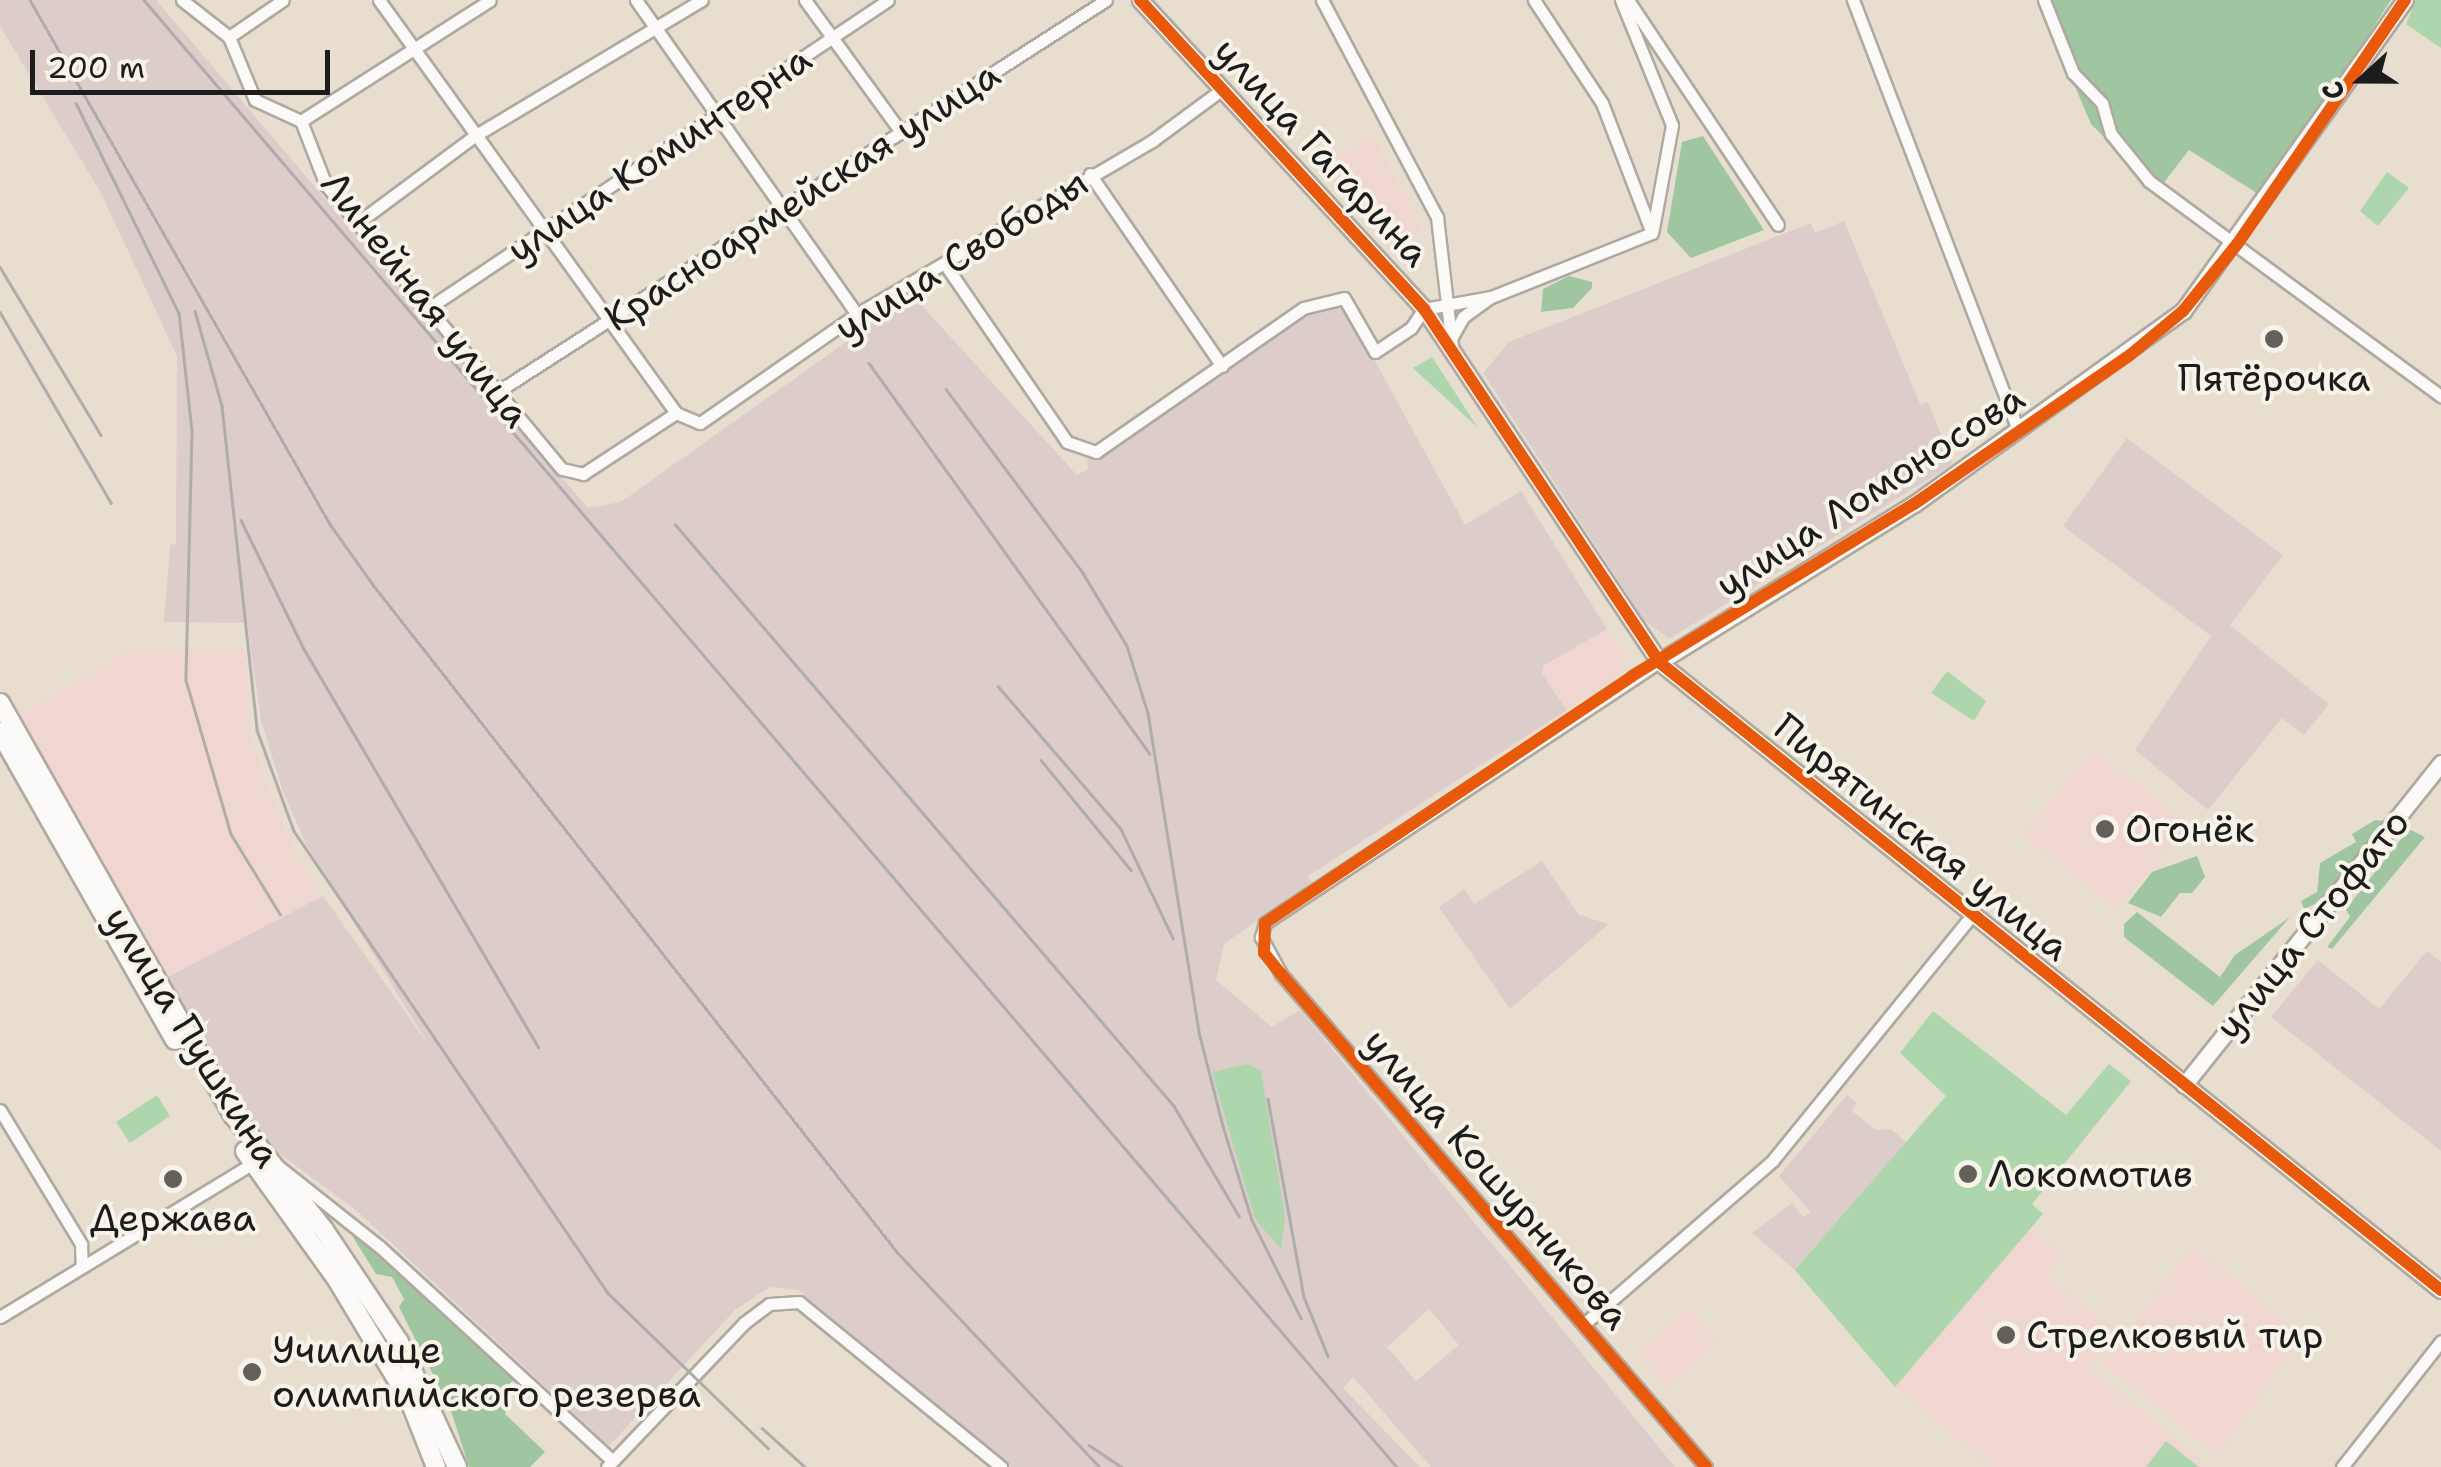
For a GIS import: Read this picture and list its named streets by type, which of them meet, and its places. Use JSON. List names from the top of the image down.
{
  "streets": {
    "main road": ["улица Пушкина"],
    "street": [
      "улица Гагарина",
      "улица Коминтерна",
      "Красноармейская улица",
      "улица Свободы",
      "Линейная улица",
      "улица Ломоносова",
      "Пирятинская улица",
      "улица Стофато",
      "улица Кошурникова"
    ]
  },
  "crossings": [
    ["улица Гагарина", "улица Свободы"],
    ["улица Гагарина", "Пирятинская улица"],
    ["улица Коминтерна", "Линейная улица"],
    ["Красноармейская улица", "Линейная улица"],
    ["улица Свободы", "Линейная улица"],
    ["улица Ломоносова", "Пирятинская улица"],
    ["улица Ломоносова", "улица Кошурникова"],
    ["Пирятинская улица", "улица Стофато"]
  ],
  "places": [
    "Пятёрочка",
    "Огонёк",
    "Локомотив",
    "Держава",
    "Стрелковый тир",
    "Училище олимпийского резерва"
  ],
  "scale_bar": "200 m",
  "north": "left"
}
